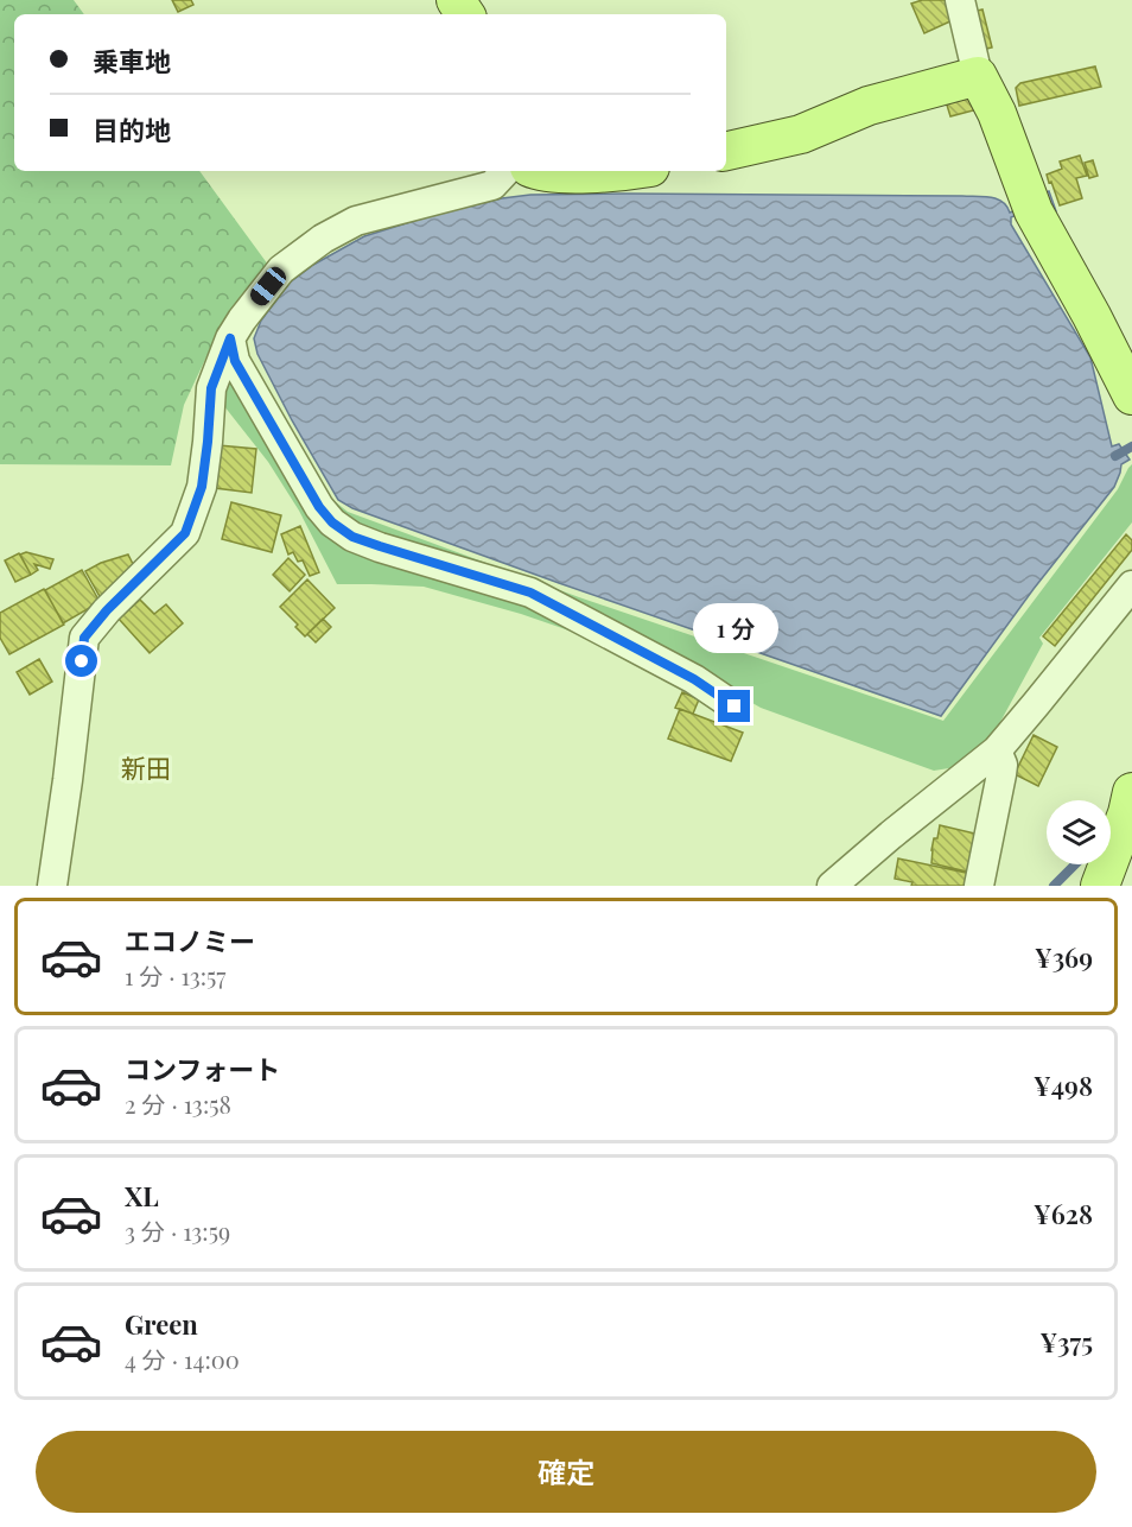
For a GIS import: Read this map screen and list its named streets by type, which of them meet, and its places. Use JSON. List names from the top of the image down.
{
  "districts": ["新田"],
  "page": {
    "banner": ["乗車地", "目的地"],
    "bubble": "1 分",
    "list": [
      {
        "name": "エコノミー",
        "note": "1 分 · 13:57",
        "value": "¥369"
      },
      {
        "name": "コンフォート",
        "note": "2 分 · 13:58",
        "value": "¥498"
      },
      {
        "name": "XL",
        "note": "3 分 · 13:59",
        "value": "¥628"
      },
      {
        "name": "Green",
        "note": "4 分 · 14:00",
        "value": "¥375"
      }
    ],
    "buttons": "確定"
  }
}
